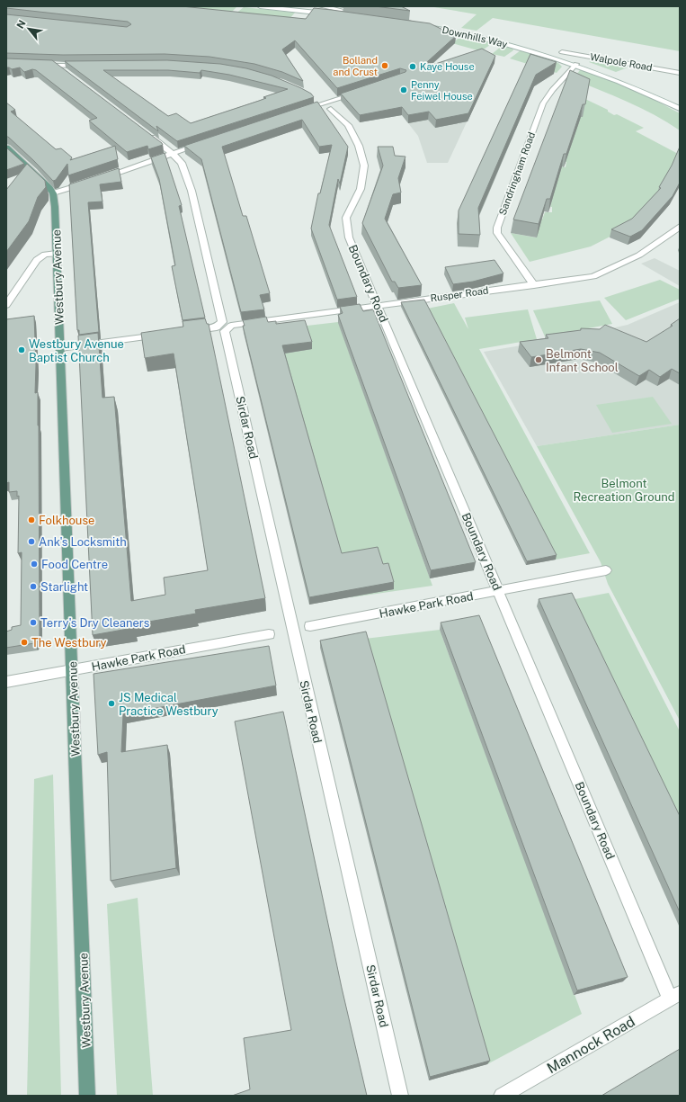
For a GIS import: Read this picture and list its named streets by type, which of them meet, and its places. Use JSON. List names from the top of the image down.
{
  "streets": {
    "main road": ["Westbury Avenue"],
    "street": [
      "Downhills Way",
      "Walpole Road",
      "Sandringham Road",
      "Boundary Road",
      "Rusper Road",
      "Sirdar Road",
      "Hawke Park Road",
      "Mannock Road"
    ]
  },
  "crossings": [
    ["Downhills Way", "Sandringham Road"],
    ["Sandringham Road", "Rusper Road"],
    ["Westbury Avenue", "Hawke Park Road"],
    ["Boundary Road", "Rusper Road"],
    ["Boundary Road", "Hawke Park Road"],
    ["Boundary Road", "Mannock Road"],
    ["Rusper Road", "Sirdar Road"]
  ],
  "parks": ["Belmont Recreation Ground"],
  "places": [
    "Bolland and Crust",
    "Kaye House",
    "Penny Feiwel House",
    "Westbury Avenue Baptist Church",
    "Belmont Infant School",
    "Folkhouse",
    "Ank's Locksmith",
    "Food Centre",
    "Starlight",
    "Terry's Dry Cleaners",
    "The Westbury",
    "JS Medical Practice Westbury"
  ],
  "north": "top left"
}
